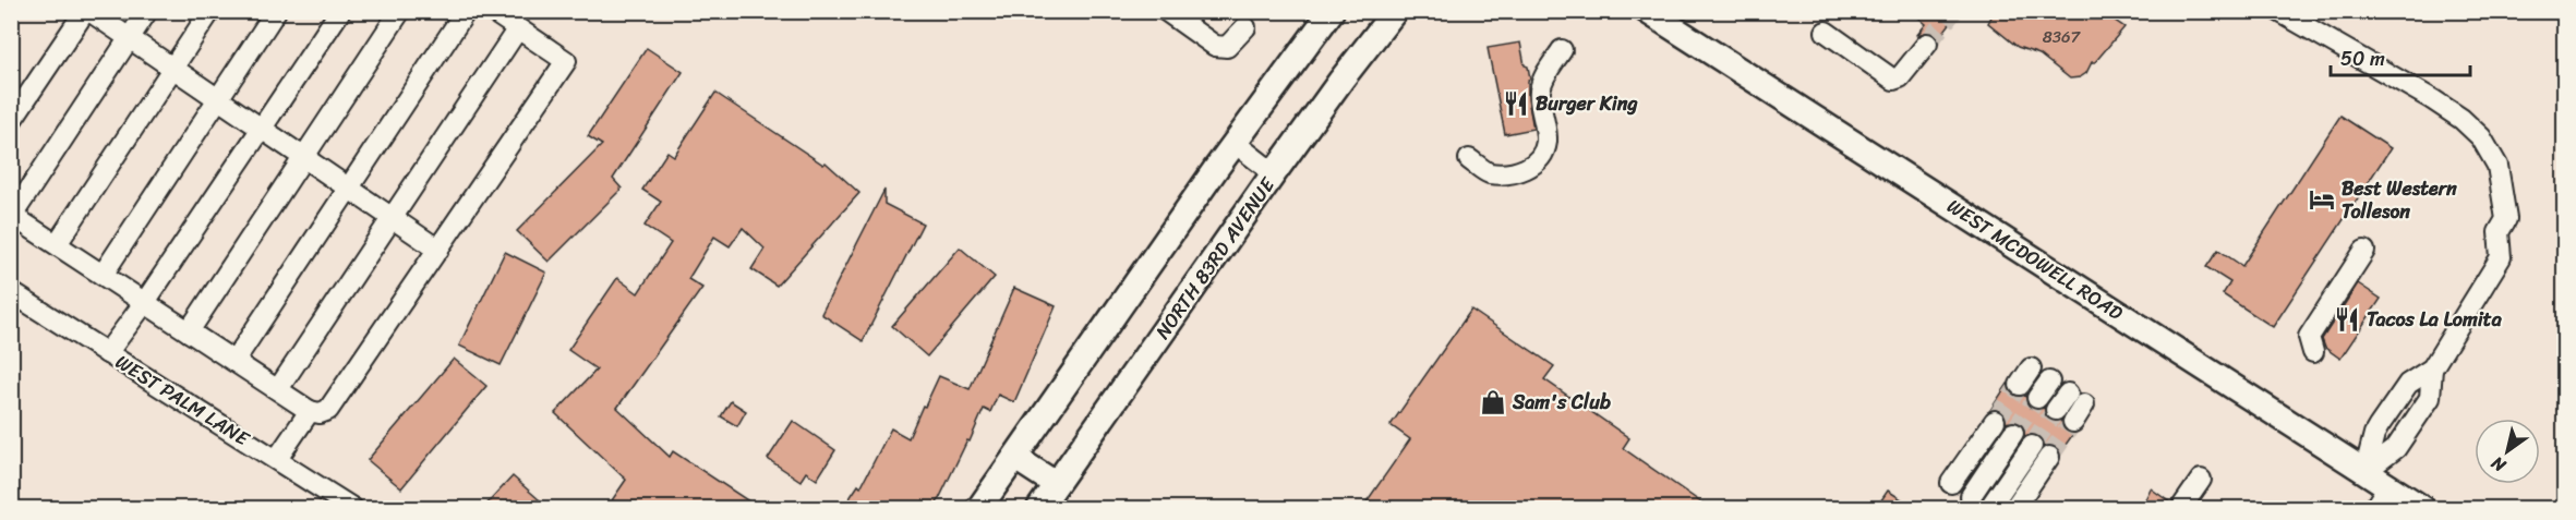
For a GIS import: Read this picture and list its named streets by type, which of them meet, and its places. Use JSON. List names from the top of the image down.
{
  "streets": {
    "main road": ["NORTH 83RD AVENUE", "WEST MCDOWELL ROAD"],
    "street": ["WEST PALM LANE"]
  },
  "places": {
    "restaurant": ["Burger King", "Tacos La Lomita"],
    "hotel": ["Best Western Tolleson"],
    "shop": ["Sam's Club"]
  },
  "house_numbers": ["8367"],
  "scale_bar": "50 m",
  "north": "bottom left"
}
